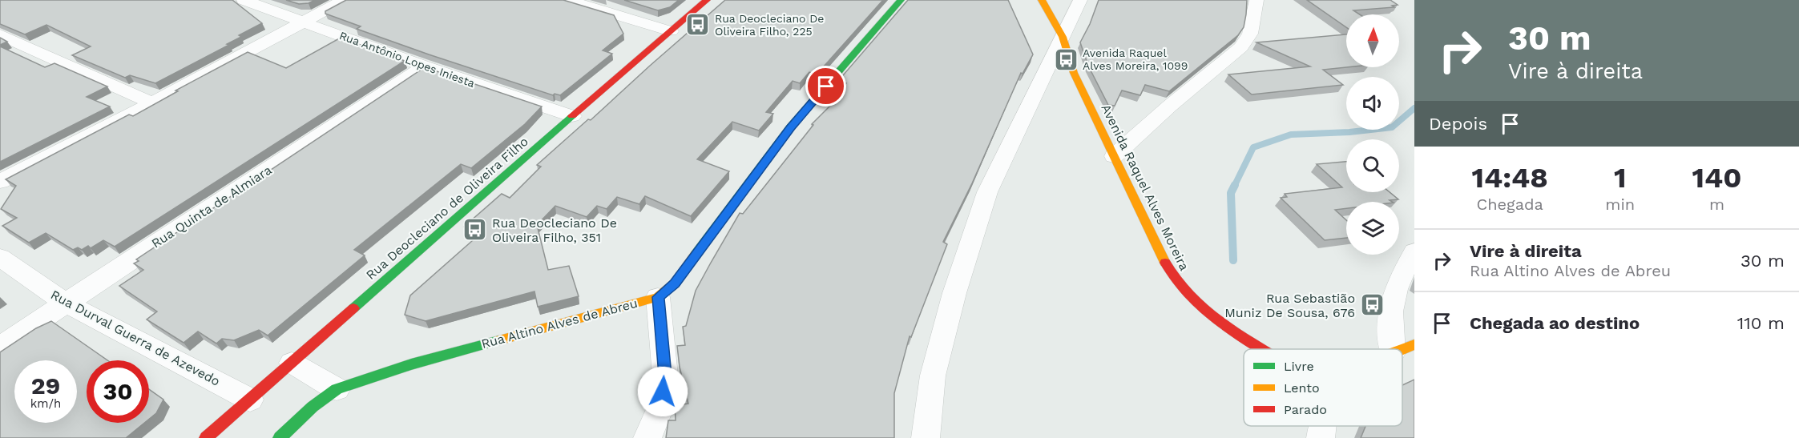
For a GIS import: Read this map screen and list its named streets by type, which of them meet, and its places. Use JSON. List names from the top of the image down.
{
  "streets": {
    "street": [
      "Rua Antônio Lopes Iniesta",
      "Avenida Raquel Alves Moreira",
      "Rua Quinta de Almiara",
      "Rua Deocleciano de Oliveira Filho",
      "Rua Altino Alves de Abreu",
      "Rua Durval Guerra de Azevedo"
    ]
  },
  "crossings": [
    ["Rua Antônio Lopes Iniesta", "Rua Quinta de Almiara"],
    ["Rua Antônio Lopes Iniesta", "Rua Deocleciano de Oliveira Filho"],
    ["Rua Quinta de Almiara", "Rua Durval Guerra de Azevedo"],
    ["Rua Deocleciano de Oliveira Filho", "Rua Durval Guerra de Azevedo"]
  ],
  "places": {
    "bus stop": [
      "Rua Deocleciano De Oliveira Filho, 225",
      "Avenida Raquel Alves Moreira, 1099",
      "Rua Deocleciano De Oliveira Filho, 351",
      "Rua Sebastião Muniz De Sousa, 676"
    ]
  },
  "legend": ["Livre", "Lento", "Parado"],
  "north": "top",
  "page": {
    "turn": ["30 m", "Vire à direita"],
    "then": "Depois",
    "eta": [
      "14:48",
      "Chegada",
      "1",
      "min",
      "140",
      "m"
    ],
    "list": [
      {
        "name": "Vire à direita",
        "note": "Rua Altino Alves de Abreu",
        "value": "30 m"
      },
      {
        "name": "Chegada ao destino",
        "value": "110 m"
      }
    ],
    "speed": "29 km/h",
    "limit": "30"
  }
}
